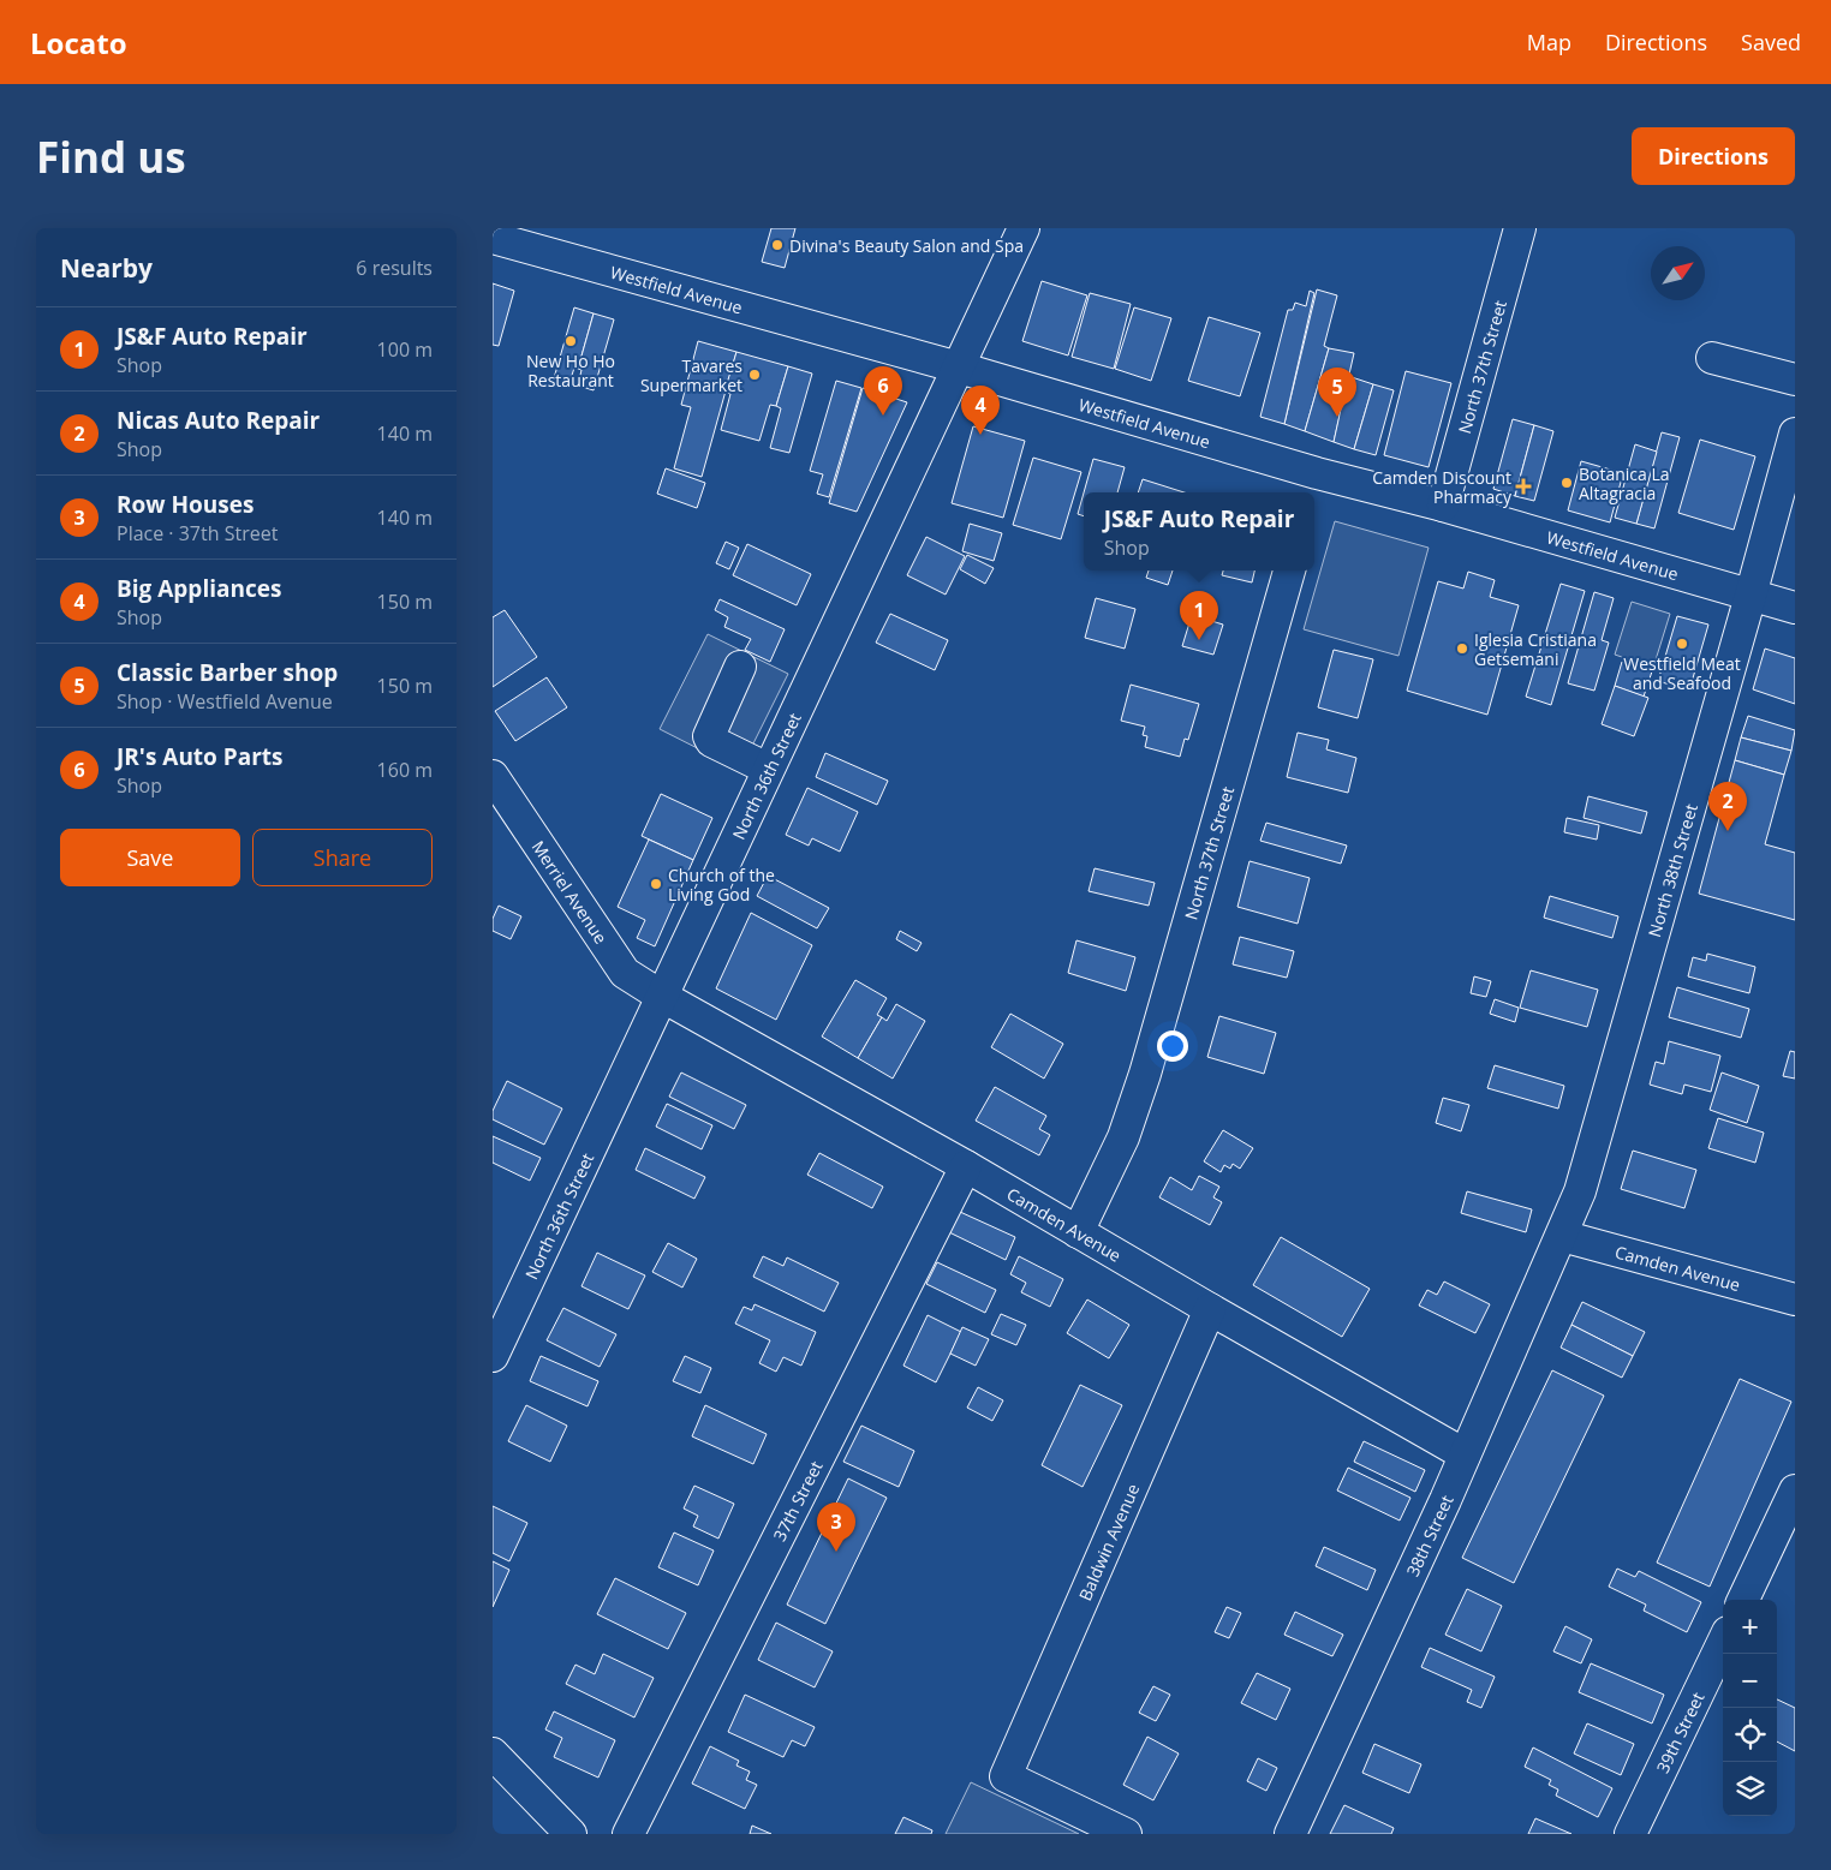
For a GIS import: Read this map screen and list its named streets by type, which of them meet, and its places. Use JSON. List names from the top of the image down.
{
  "streets": {
    "street": [
      "Westfield Avenue",
      "North 37th Street",
      "North 36th Street",
      "North 38th Street",
      "Merriel Avenue",
      "Camden Avenue",
      "37th Street",
      "38th Street",
      "Baldwin Avenue",
      "39th Street"
    ]
  },
  "crossings": [
    ["Westfield Avenue", "North 37th Street"],
    ["Westfield Avenue", "North 36th Street"],
    ["Westfield Avenue", "North 38th Street"],
    ["North 37th Street", "Camden Avenue"],
    ["North 36th Street", "Merriel Avenue"],
    ["North 36th Street", "Camden Avenue"],
    ["North 38th Street", "Camden Avenue"],
    ["North 38th Street", "38th Street"],
    ["Merriel Avenue", "Camden Avenue"],
    ["Camden Avenue", "37th Street"],
    ["Camden Avenue", "38th Street"],
    ["Camden Avenue", "Baldwin Avenue"]
  ],
  "places": {
    "other": [
      "Divina's Beauty Salon and Spa",
      "New Ho Ho Restaurant",
      "Tavares Supermarket",
      "Botanica La Altagracia",
      "Westfield Meat and Seafood",
      "Iglesia Cristiana Getsemani",
      "Church of the Living God"
    ],
    "health": ["Camden Discount Pharmacy"]
  },
  "north": "top right",
  "page": {
    "header": "Locato",
    "nav": ["Map", "Directions", "Saved"],
    "buttons": [
      "Directions",
      ["Save", "Share"]
    ],
    "title": "Find us",
    "heading": ["Nearby", "6 results"],
    "list": [
      {
        "mark": "1",
        "name": "JS&F Auto Repair",
        "note": "Shop",
        "value": "100 m"
      },
      {
        "mark": "2",
        "name": "Nicas Auto Repair",
        "note": "Shop",
        "value": "140 m"
      },
      {
        "mark": "3",
        "name": "Row Houses",
        "note": "Place · 37th Street",
        "value": "140 m"
      },
      {
        "mark": "4",
        "name": "Big Appliances",
        "note": "Shop",
        "value": "150 m"
      },
      {
        "mark": "5",
        "name": "Classic Barber shop",
        "note": "Shop · Westfield Avenue",
        "value": "150 m"
      },
      {
        "mark": "6",
        "name": "JR's Auto Parts",
        "note": "Shop",
        "value": "160 m"
      }
    ],
    "pins": [
      "6",
      "5",
      "4",
      "1",
      "2",
      "3"
    ],
    "popup": ["JS&F Auto Repair", "Shop"],
    "map_buttons": ["+", "−"]
  }
}
